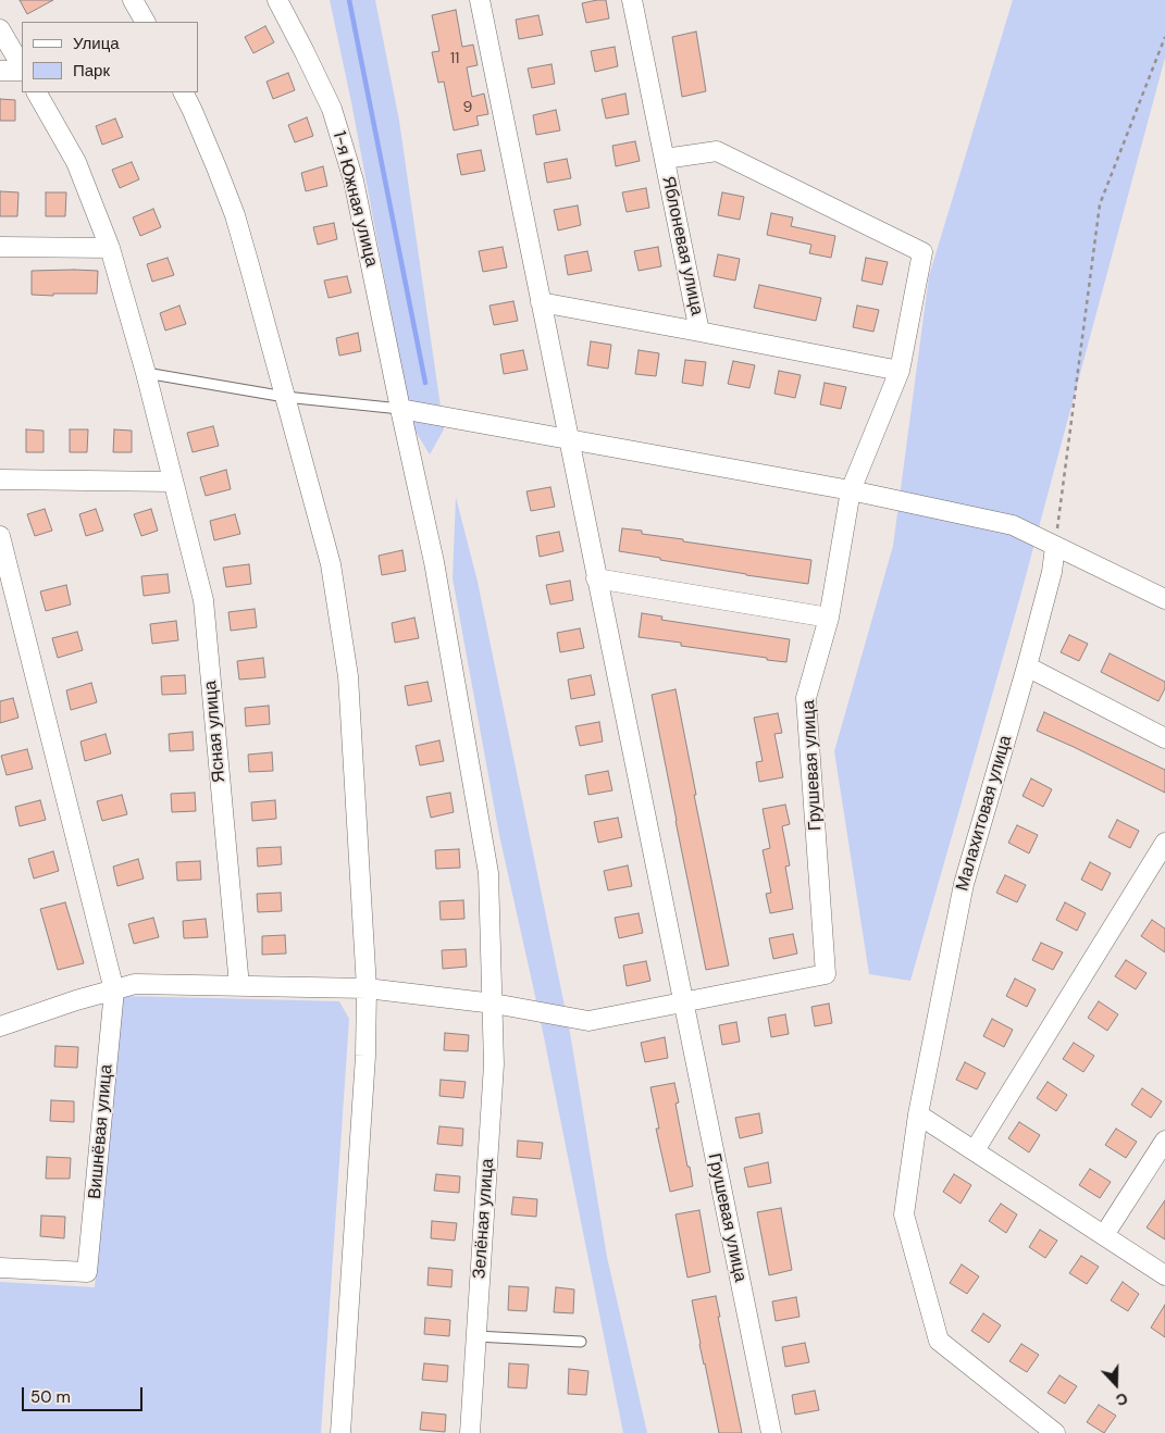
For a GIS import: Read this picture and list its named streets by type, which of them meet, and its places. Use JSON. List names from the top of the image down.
{
  "streets": {
    "street": [
      "1-я Южная улица",
      "Яблоневая улица",
      "Ясная улица",
      "Грушевая улица",
      "Малахитовая улица",
      "Вишнёвая улица",
      "Зелёная улица"
    ]
  },
  "crossings": [
    ["1-я Южная улица", "Зелёная улица"]
  ],
  "house_numbers": ["11", "9"],
  "legend": ["Улица", "Парк"],
  "scale_bar": "50 m",
  "north": "bottom"
}
